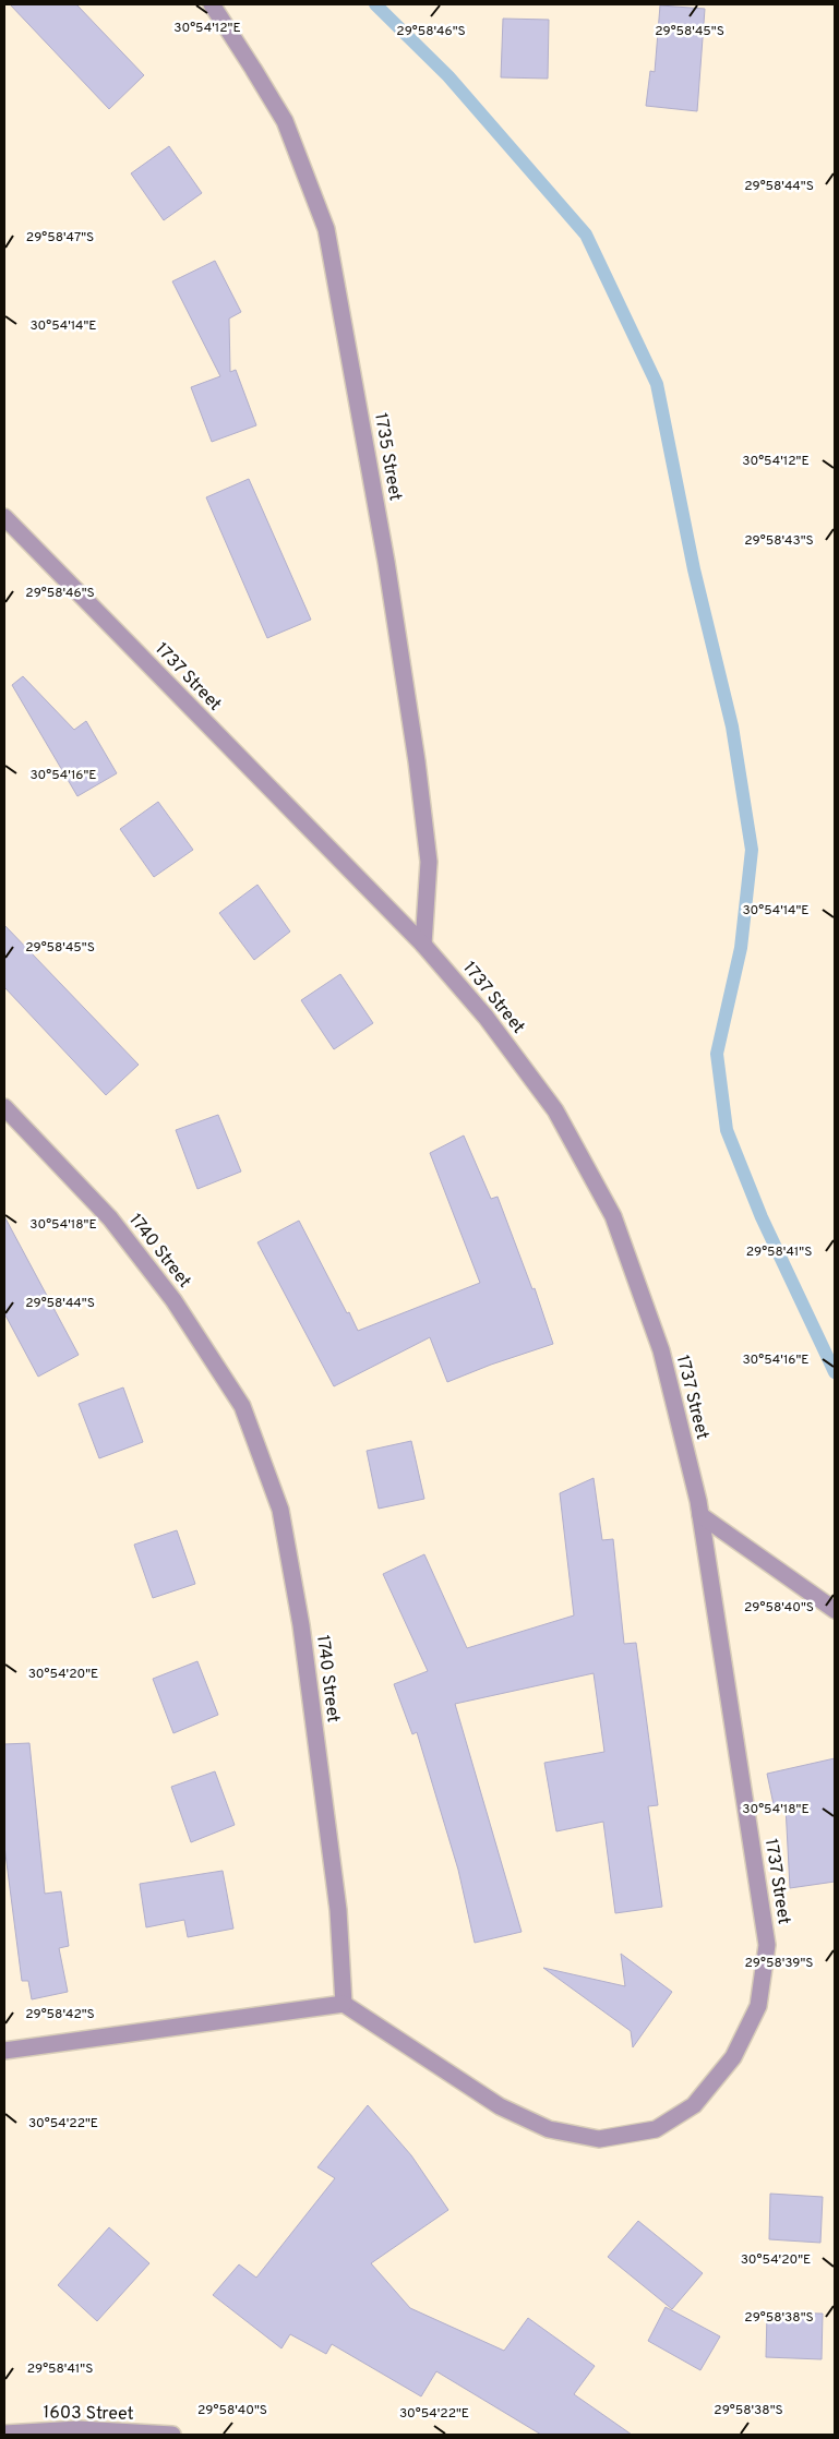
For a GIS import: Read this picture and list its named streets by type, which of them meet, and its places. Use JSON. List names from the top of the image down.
{
  "streets": {
    "street": [
      "1735 Street",
      "1737 Street",
      "1740 Street",
      "1603 Street"
    ]
  },
  "crossings": [
    ["1735 Street", "1737 Street"],
    ["1737 Street", "1740 Street"]
  ],
  "coordinates": [
    "30°54'12\"E",
    "29°58'45\"S",
    "29°58'46\"S",
    "29°58'44\"S",
    "29°58'47\"S",
    "30°54'14\"E",
    "29°58'43\"S",
    "30°54'16\"E",
    "30°54'18\"E",
    "29°58'41\"S",
    "29°58'40\"S",
    "30°54'20\"E",
    "29°58'39\"S",
    "29°58'42\"S",
    "30°54'22\"E",
    "29°58'38\"S"
  ]
}
